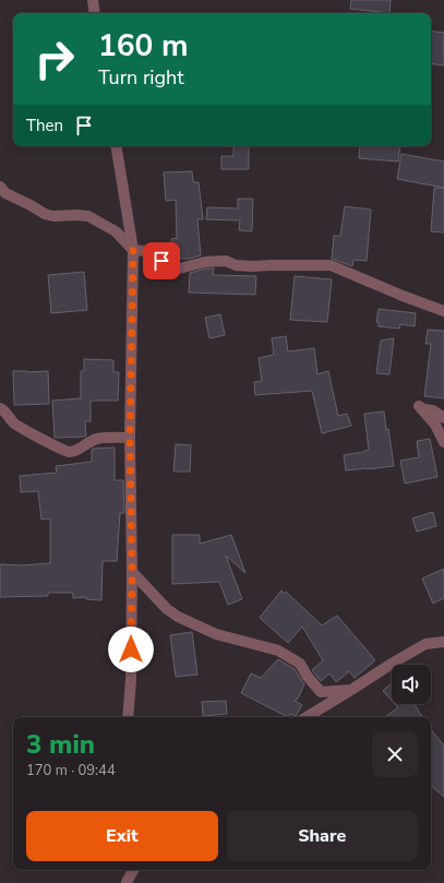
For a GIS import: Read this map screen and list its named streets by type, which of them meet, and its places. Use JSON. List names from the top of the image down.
{
  "page": {
    "turn": ["160 m", "Turn right"],
    "then": "Then",
    "heading": ["3 min", "170 m · 09:44"],
    "buttons": ["Exit", "Share"]
  }
}
